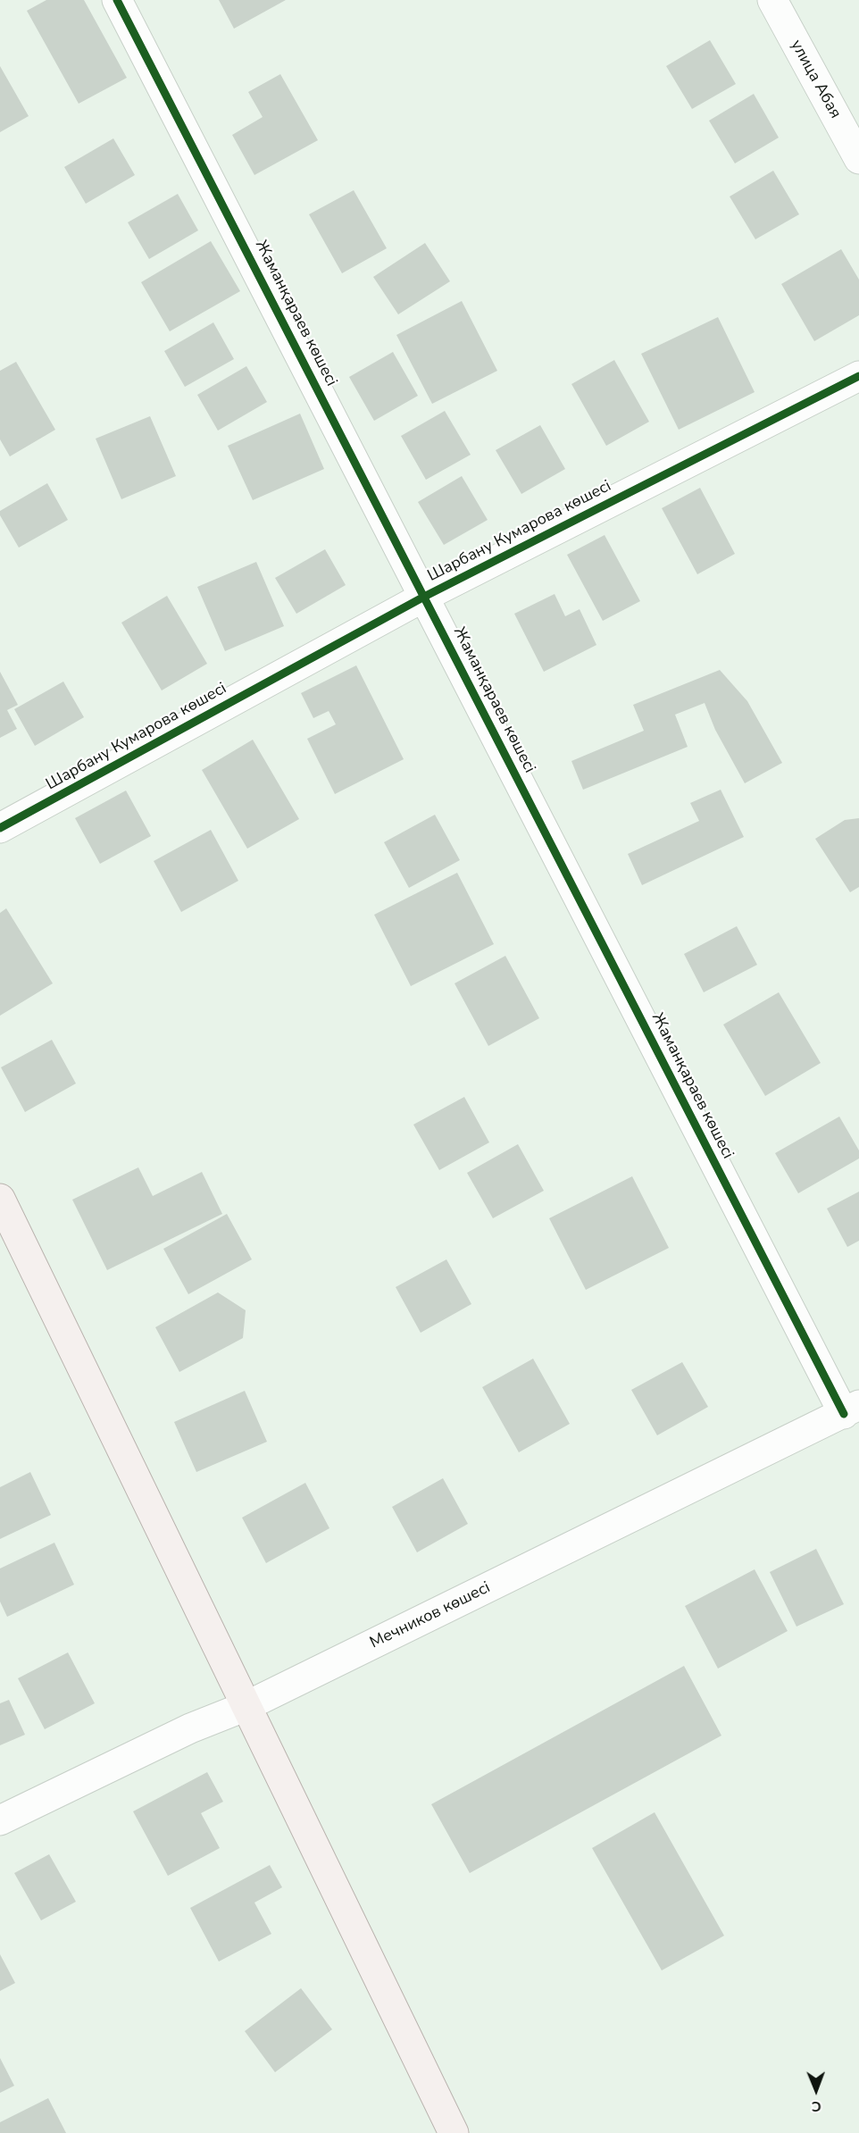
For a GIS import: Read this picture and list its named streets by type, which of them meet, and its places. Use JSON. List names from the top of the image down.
{
  "streets": {
    "street": [
      "улица Абая",
      "Жаманқараев көшесі",
      "Шарбану Кумарова көшесі",
      "Мечников көшесі"
    ]
  },
  "crossings": [
    ["Жаманқараев көшесі", "Шарбану Кумарова көшесі"],
    ["Жаманқараев көшесі", "Мечников көшесі"]
  ],
  "north": "bottom"
}
